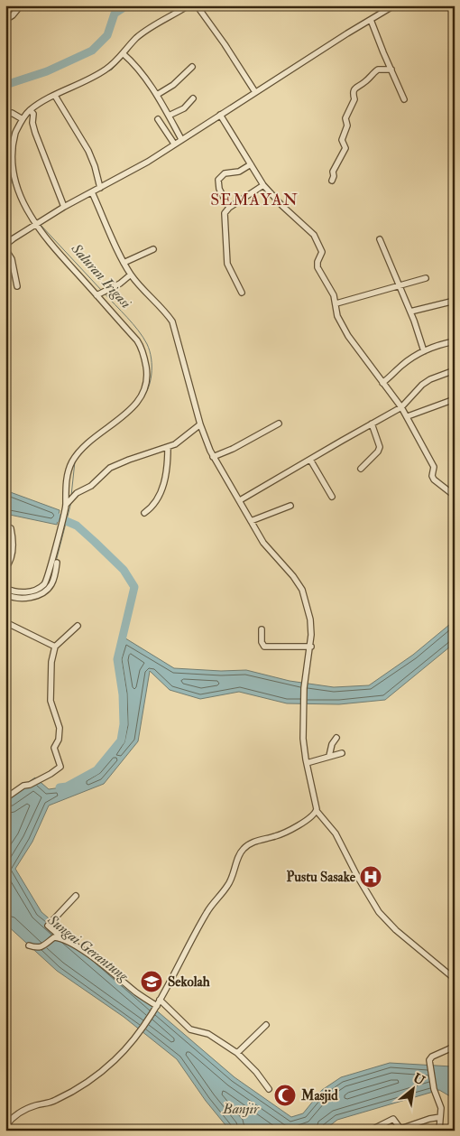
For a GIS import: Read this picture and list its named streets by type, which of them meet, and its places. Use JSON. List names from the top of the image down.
{
  "districts": ["SEMAYAN"],
  "water": ["Saluran Irigasi", "Sungai Gerantung", "Banjir"],
  "places": {
    "hospital": ["Pustu Sasake"],
    "school or university": ["Sekolah"],
    "mosque": ["Masjid"]
  },
  "north": "top right"
}
